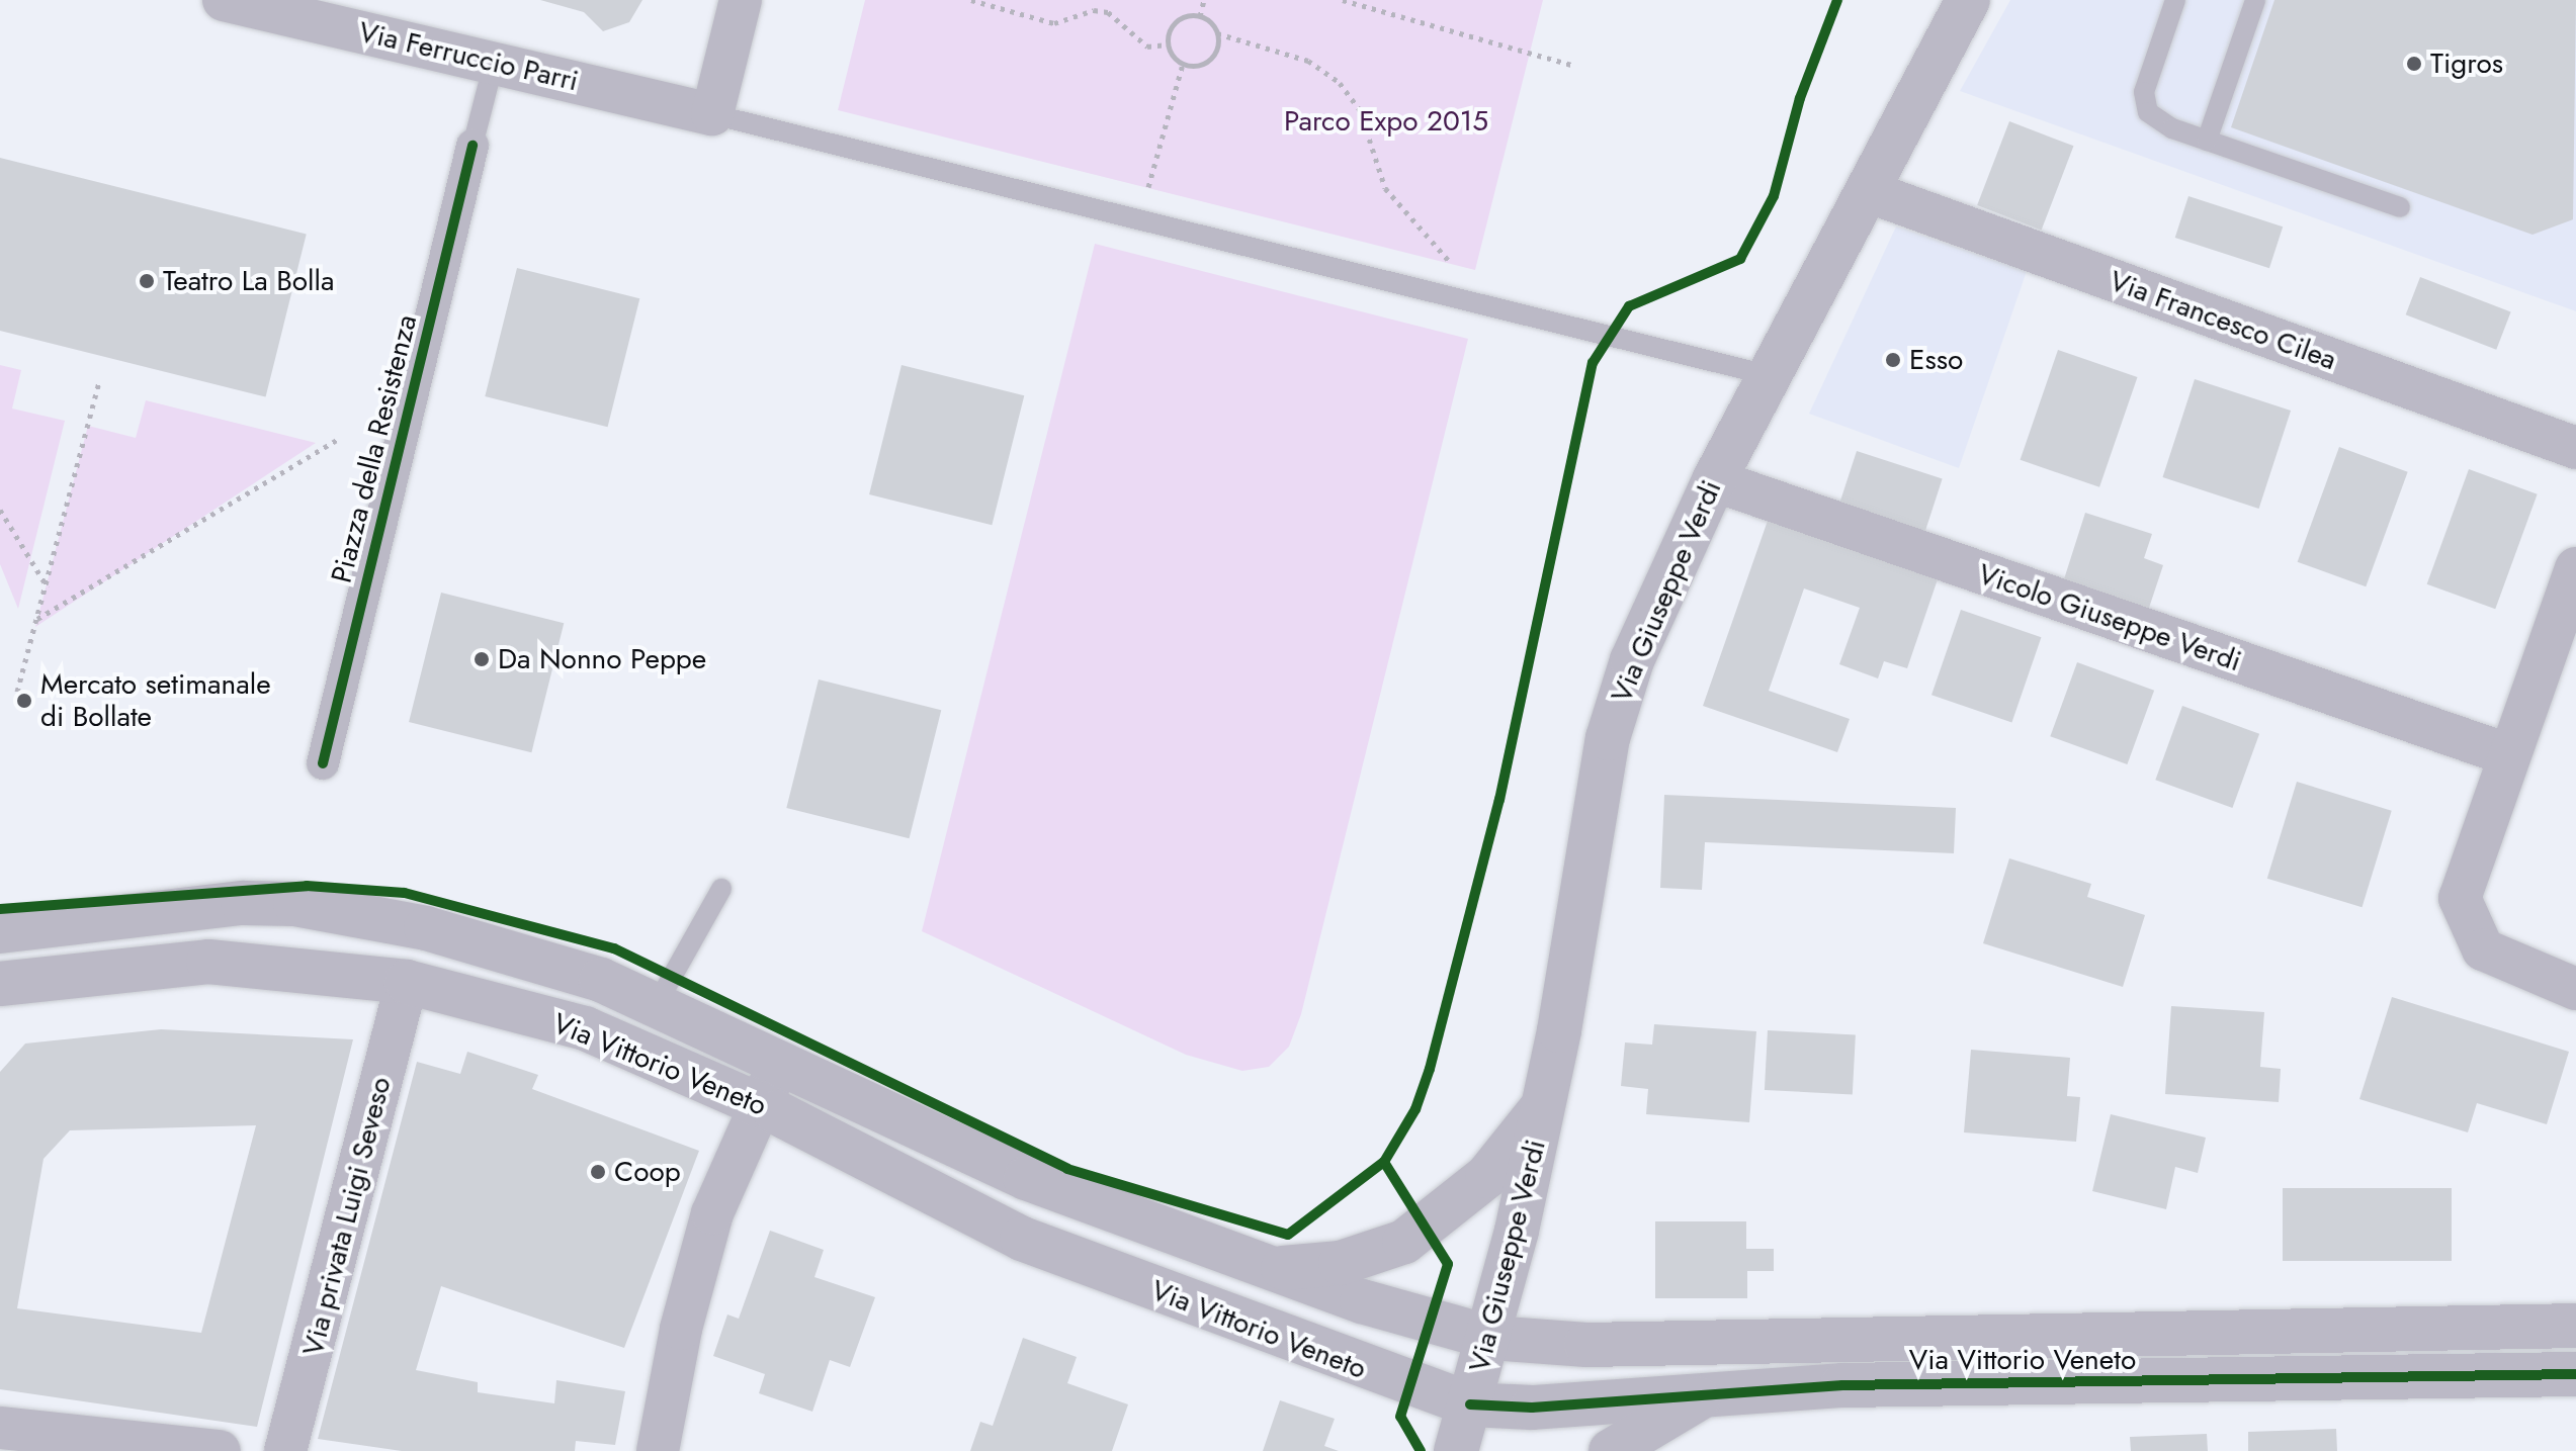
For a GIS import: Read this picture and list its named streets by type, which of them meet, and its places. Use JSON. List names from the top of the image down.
{
  "streets": {
    "street": [
      "Via Ferruccio Parri",
      "Via Francesco Cilea",
      "Piazza della Resistenza",
      "Via Giuseppe Verdi",
      "Vicolo Giuseppe Verdi",
      "Via Vittorio Veneto",
      "Via privata Luigi Seveso"
    ]
  },
  "crossings": [
    ["Via Francesco Cilea", "Via Giuseppe Verdi"],
    ["Via Giuseppe Verdi", "Vicolo Giuseppe Verdi"],
    ["Via Giuseppe Verdi", "Via Vittorio Veneto"],
    ["Via Vittorio Veneto", "Via privata Luigi Seveso"]
  ],
  "parks": ["Parco Expo 2015"],
  "places": [
    "Tigros",
    "Teatro La Bolla",
    "Esso",
    "Da Nonno Peppe",
    "Mercato setimanale di Bollate",
    "Coop"
  ]
}
